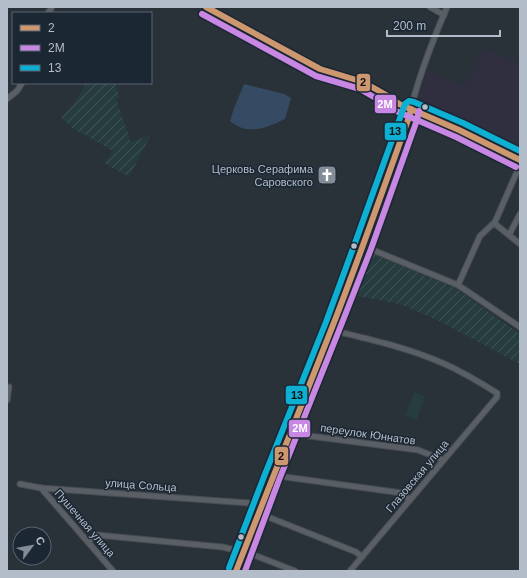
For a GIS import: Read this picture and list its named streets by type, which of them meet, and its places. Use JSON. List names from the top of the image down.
{
  "streets": {
    "street": [
      "переулок Юннатов",
      "Глазовская улица",
      "улица Сольца",
      "Пушечная улица"
    ]
  },
  "crossings": [
    ["переулок Юннатов", "Глазовская улица"],
    ["улица Сольца", "Пушечная улица"]
  ],
  "places": {
    "church": ["Церковь Серафима Саровского"]
  },
  "lines": ["transit line 2", "transit line 2М", "transit line 13"],
  "legend": ["2", "2М", "13"],
  "scale_bar": "200 m",
  "north": "top right"
}
